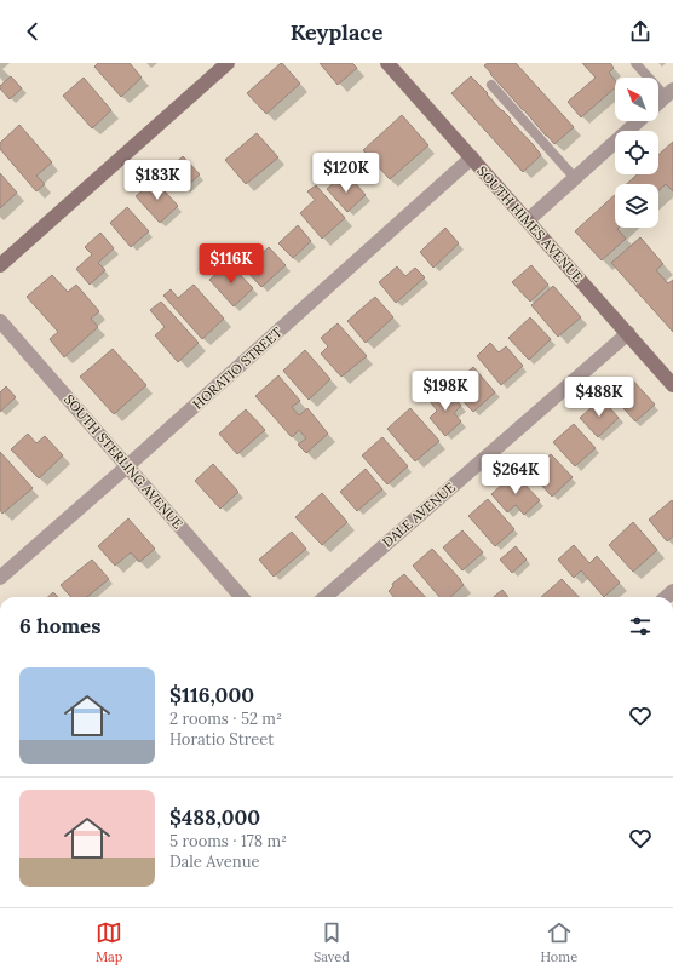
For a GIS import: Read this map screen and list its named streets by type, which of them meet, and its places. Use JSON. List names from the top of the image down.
{
  "streets": {
    "street": [
      "SOUTH HIMES AVENUE",
      "HORATIO STREET",
      "SOUTH STERLING AVENUE",
      "DALE AVENUE"
    ]
  },
  "crossings": [
    ["SOUTH HIMES AVENUE", "HORATIO STREET"],
    ["SOUTH HIMES AVENUE", "DALE AVENUE"],
    ["HORATIO STREET", "SOUTH STERLING AVENUE"]
  ],
  "north": "top left",
  "page": {
    "header": "Keyplace",
    "price": [
      "$120K",
      "$183K",
      "$116K",
      "$198K",
      "$488K",
      "$264K"
    ],
    "heading": "6 homes",
    "list": [
      {
        "name": "$116,000",
        "note": "2 rooms · 52 m² · Horatio Street"
      },
      {
        "name": "$488,000",
        "note": "5 rooms · 178 m² · Dale Avenue"
      }
    ],
    "tabs": ["Map", "Saved", "Home"]
  }
}
